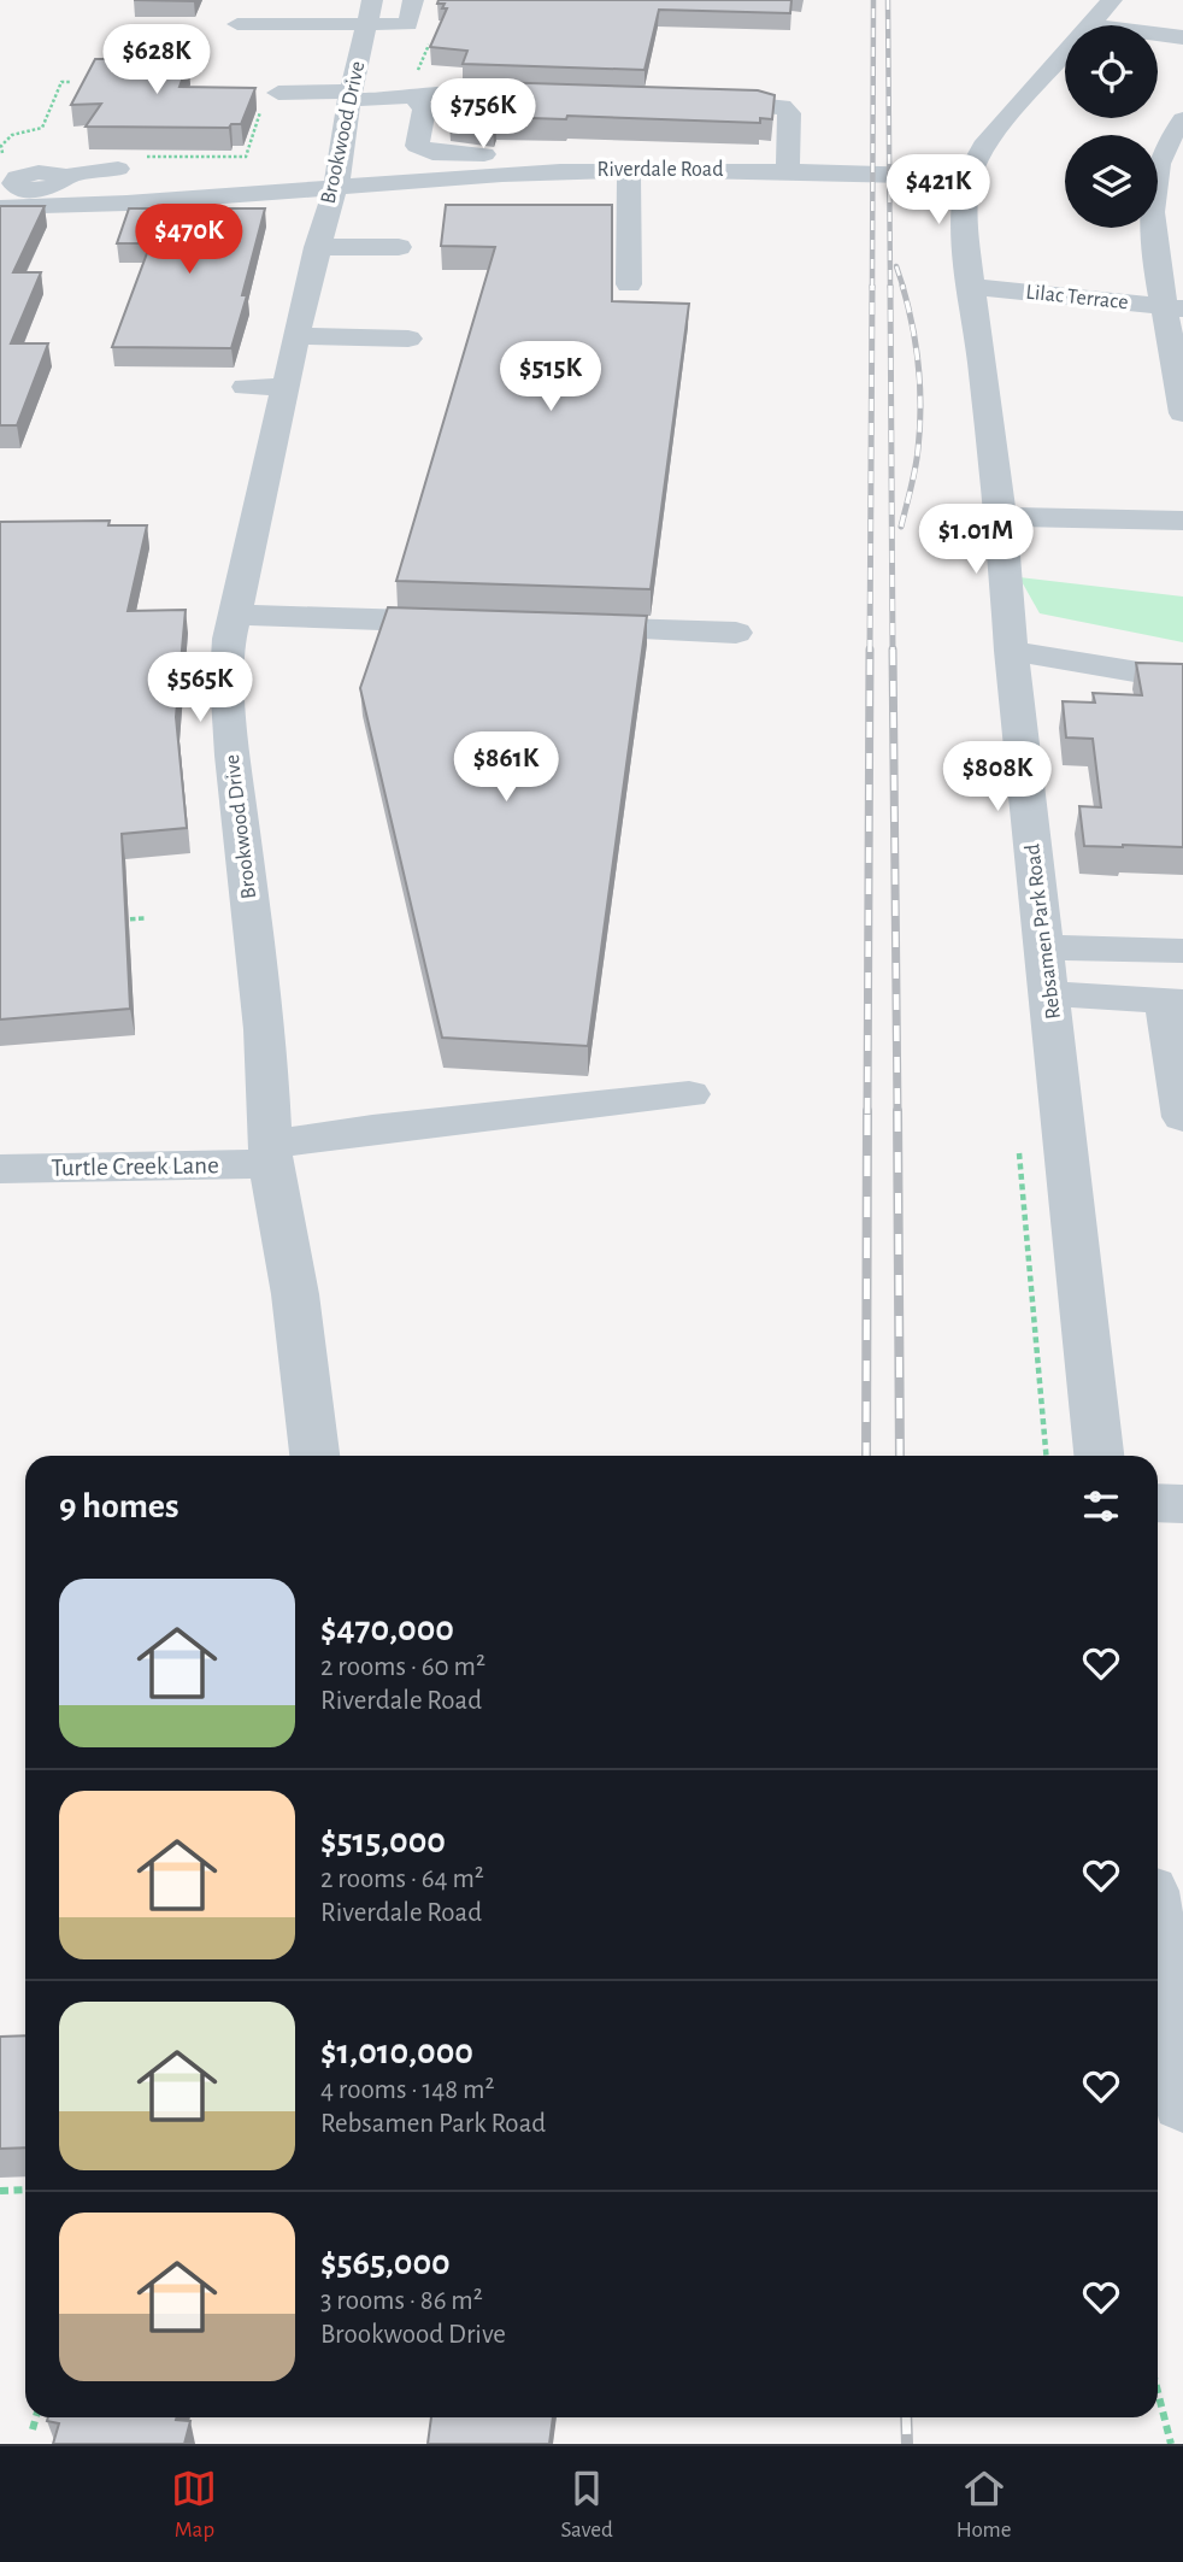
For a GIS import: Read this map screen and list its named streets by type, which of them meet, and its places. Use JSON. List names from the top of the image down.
{
  "streets": {
    "street": [
      "Brookwood Drive",
      "Riverdale Road",
      "Lilac Terrace",
      "Rebsamen Park Road",
      "Turtle Creek Lane"
    ]
  },
  "crossings": [
    ["Brookwood Drive", "Riverdale Road"],
    ["Brookwood Drive", "Turtle Creek Lane"],
    ["Riverdale Road", "Rebsamen Park Road"],
    ["Lilac Terrace", "Rebsamen Park Road"]
  ],
  "page": {
    "price": [
      "$628K",
      "$756K",
      "$421K",
      "$470K",
      "$515K",
      "$1.01M",
      "$565K",
      "$861K",
      "$808K"
    ],
    "heading": "9 homes",
    "list": [
      {
        "name": "$470,000",
        "note": "2 rooms · 60 m² · Riverdale Road"
      },
      {
        "name": "$515,000",
        "note": "2 rooms · 64 m² · Riverdale Road"
      },
      {
        "name": "$1,010,000",
        "note": "4 rooms · 148 m² · Rebsamen Park Road"
      },
      {
        "name": "$565,000",
        "note": "3 rooms · 86 m² · Brookwood Drive"
      }
    ],
    "tabs": ["Map", "Saved", "Home"]
  }
}
